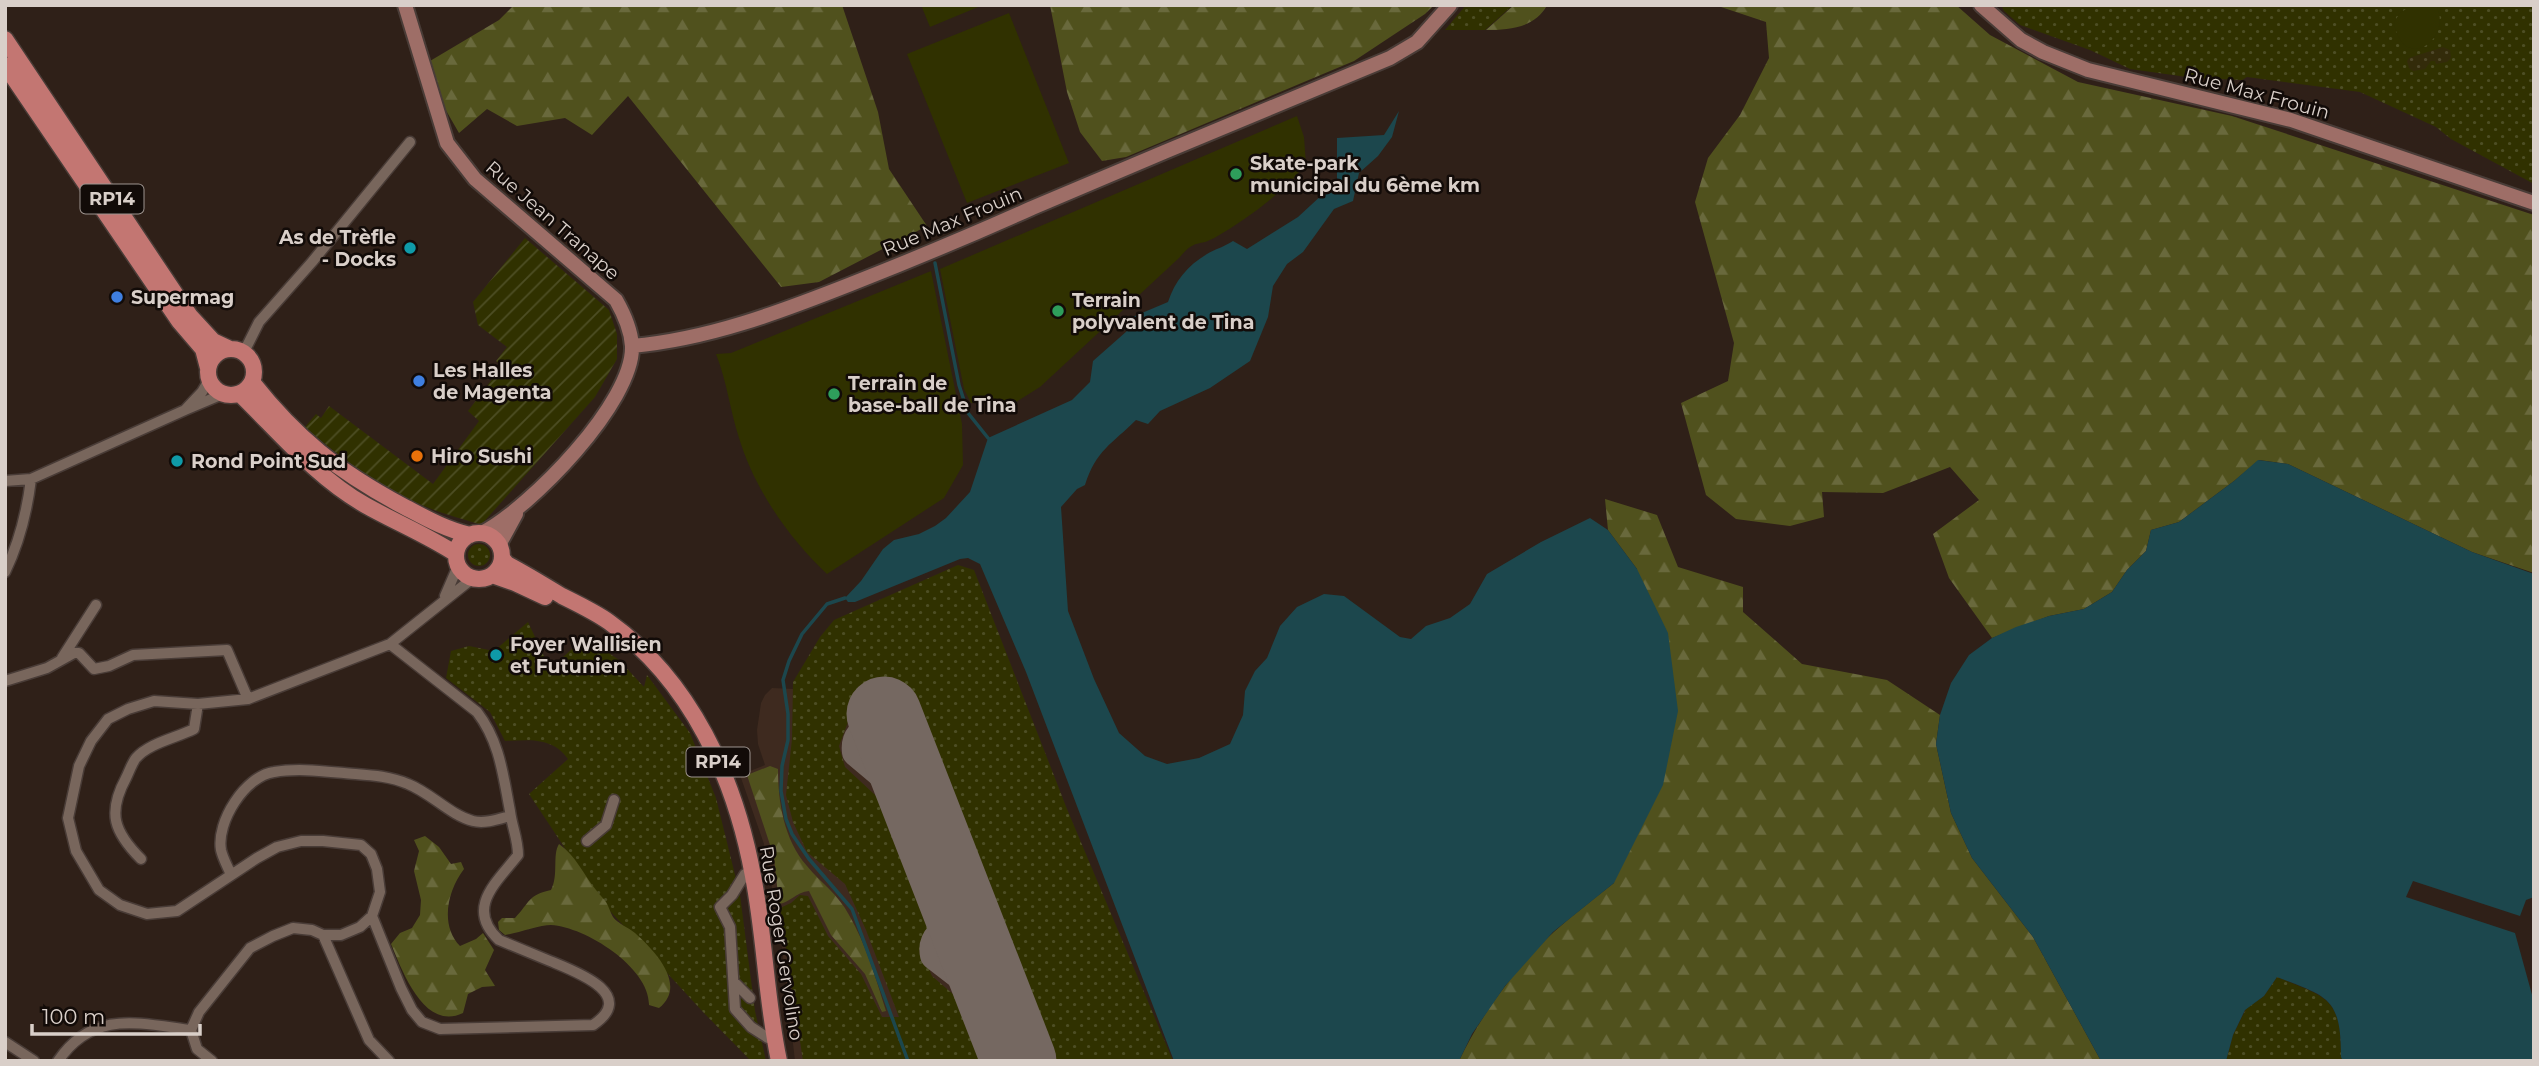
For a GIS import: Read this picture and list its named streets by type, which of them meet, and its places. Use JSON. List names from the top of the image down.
{
  "streets": {
    "main road": ["RP14", "Rue Roger Gervolino"],
    "street": ["Rue Max Frouin", "Rue Jean Tranape"]
  },
  "crossings": [
    ["Rue Max Frouin", "Rue Jean Tranape"]
  ],
  "places": [
    "Skate-park municipal du 6ème km",
    "As de Trèfle - Docks",
    "Supermag",
    "Terrain polyvalent de Tina",
    "Les Halles de Magenta",
    "Terrain de base-ball de Tina",
    "Hiro Sushi",
    "Rond Point Sud",
    "Foyer Wallisien et Futunien"
  ],
  "scale_bar": "100 m"
}
